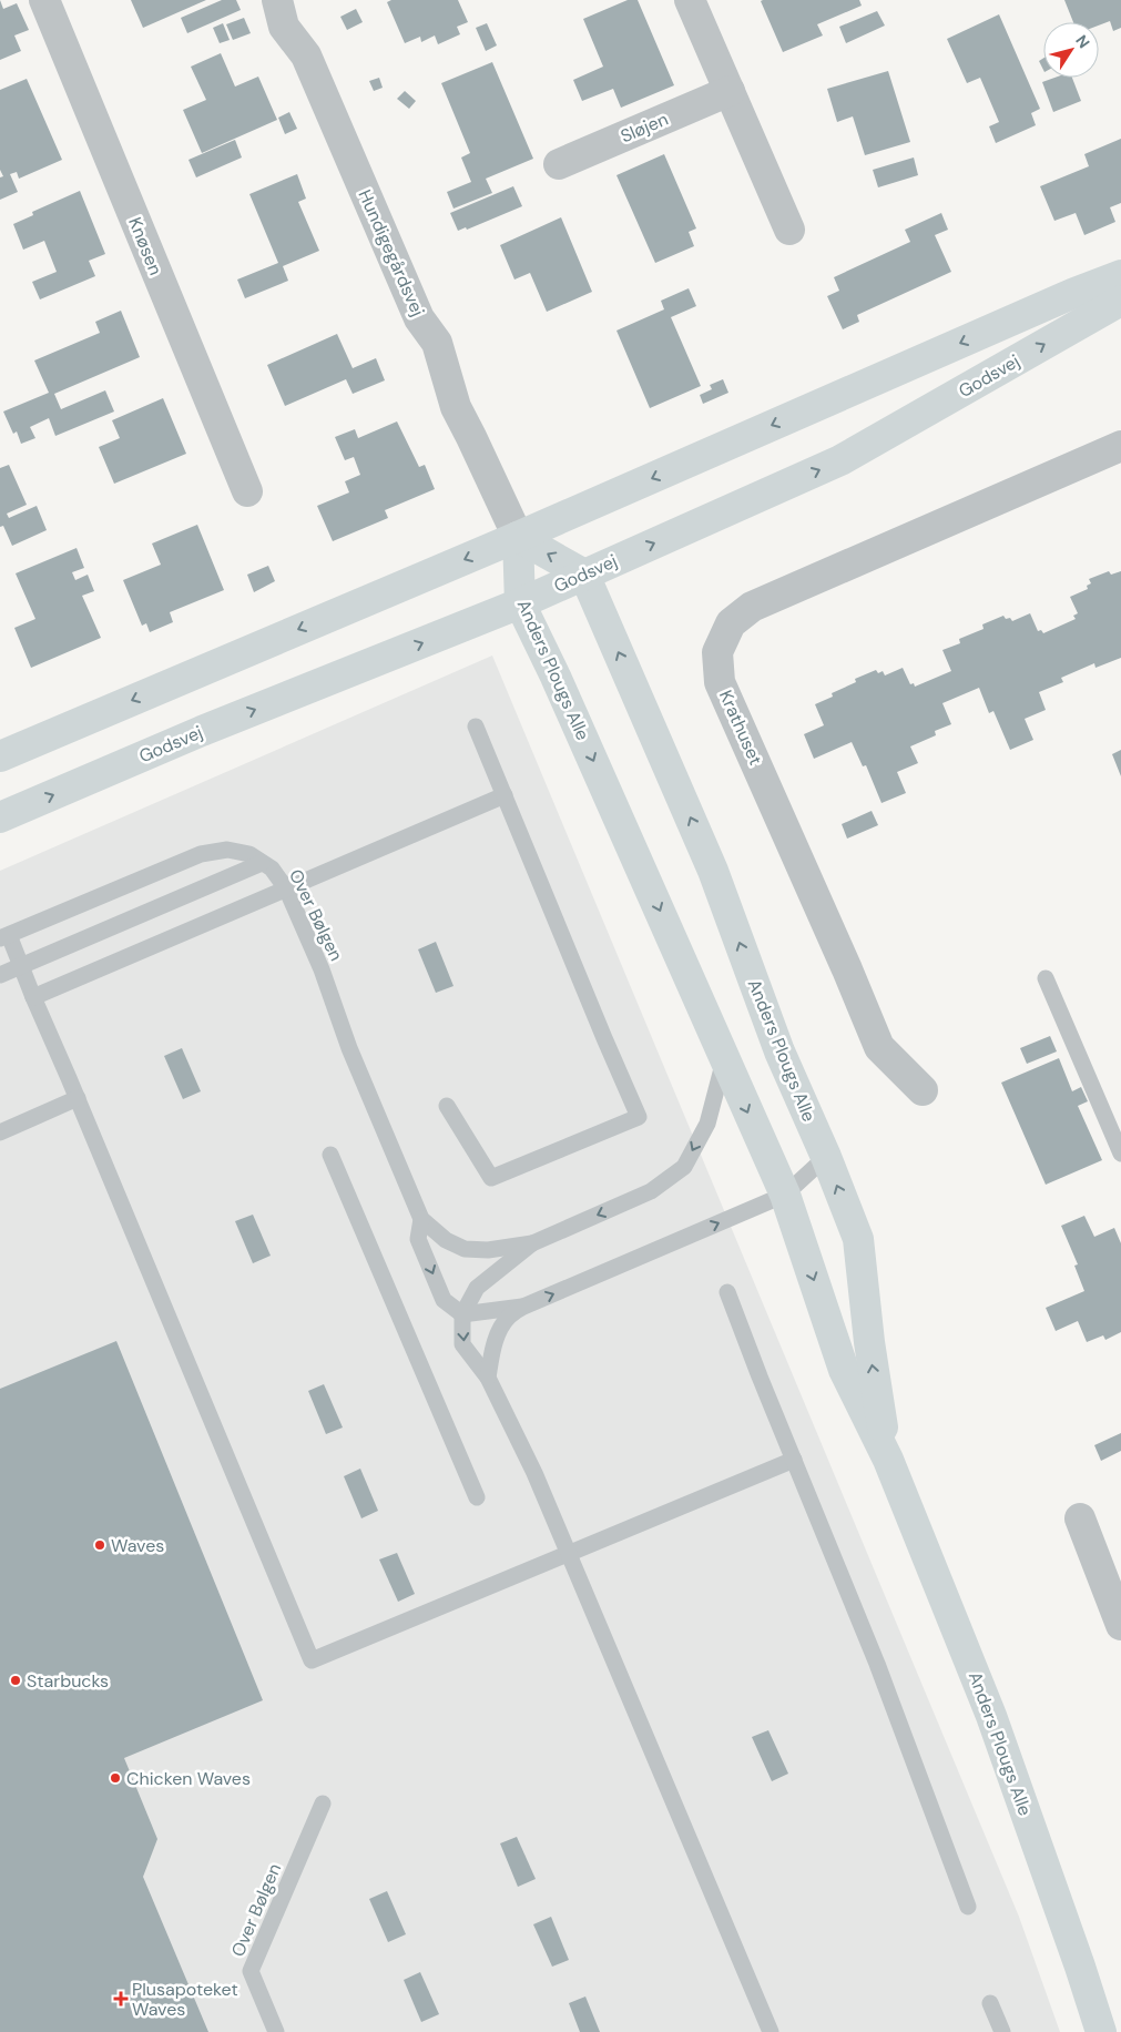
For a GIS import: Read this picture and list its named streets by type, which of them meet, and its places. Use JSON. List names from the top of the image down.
{
  "streets": {
    "street": [
      "Sløjen",
      "Knøsen",
      "Hundigegårdsvej",
      "Godsvej",
      "Anders Plougs Alle",
      "Krathuset"
    ],
    "lane": ["Over Bølgen"]
  },
  "crossings": [
    ["Hundigegårdsvej", "Anders Plougs Alle"],
    ["Godsvej", "Anders Plougs Alle"]
  ],
  "places": {
    "other": ["Waves", "Starbucks", "Chicken Waves"],
    "health": ["Plusapoteket Waves"]
  },
  "north": "top right"
}
